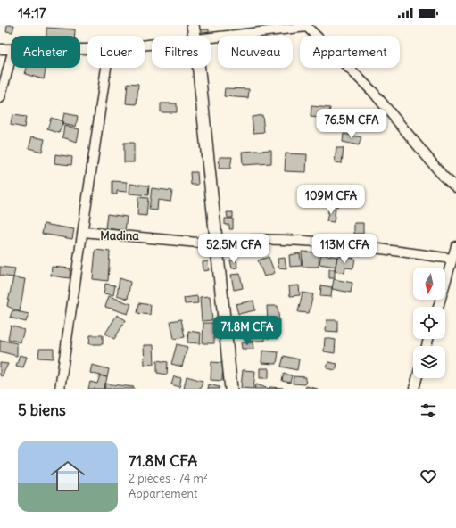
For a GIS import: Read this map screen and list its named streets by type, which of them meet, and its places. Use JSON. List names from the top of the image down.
{
  "districts": ["Madina"],
  "north": "bottom",
  "page": {
    "status": "14:17",
    "chip": [
      "Acheter",
      "Louer",
      "Filtres",
      "Nouveau",
      "Appartement"
    ],
    "price": [
      "76.5M CFA",
      "109M CFA",
      "52.5M CFA",
      "113M CFA",
      "71.8M CFA"
    ],
    "heading": "5 biens",
    "list": [
      {
        "name": "71.8M CFA",
        "note": "2 pièces · 74 m² · Appartement"
      }
    ]
  }
}
